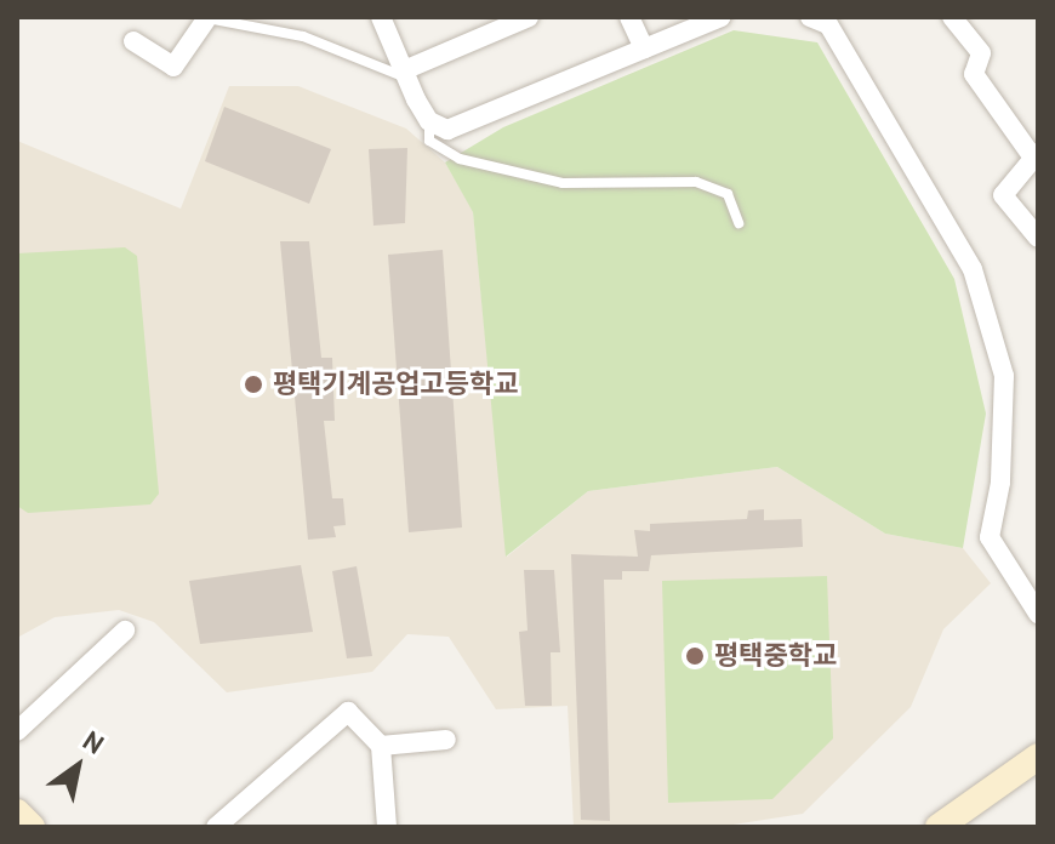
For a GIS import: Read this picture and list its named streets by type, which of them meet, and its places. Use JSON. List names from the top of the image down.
{
  "places": ["평택기계공업고등학교", "평택중학교"],
  "north": "top right"
}
